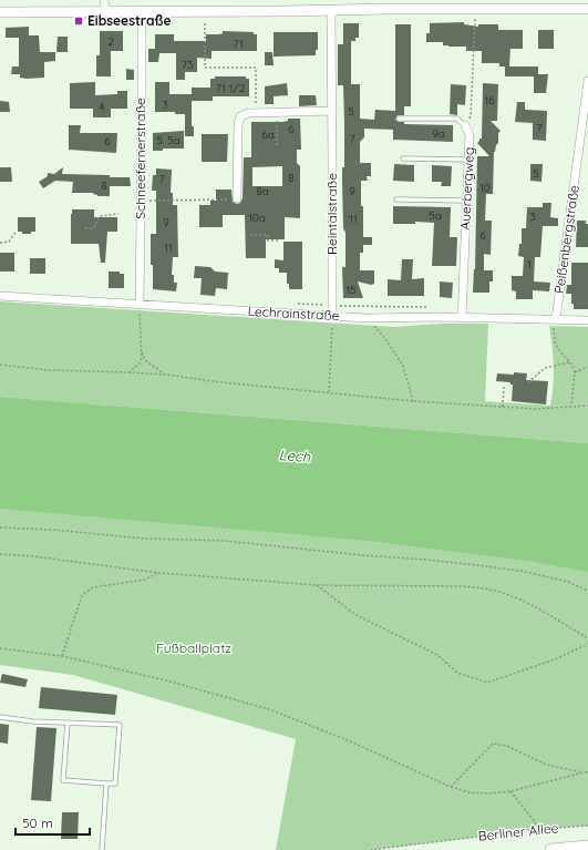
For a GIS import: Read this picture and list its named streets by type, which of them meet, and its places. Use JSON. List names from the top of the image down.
{
  "streets": {
    "main road": ["Berliner Allee"],
    "street": [
      "Schneefernerstraße",
      "Auerbergweg",
      "Reintalstraße",
      "Peißenbergstraße",
      "Lechrainstraße"
    ]
  },
  "crossings": [
    ["Schneefernerstraße", "Lechrainstraße"],
    ["Auerbergweg", "Lechrainstraße"],
    ["Reintalstraße", "Lechrainstraße"],
    ["Peißenbergstraße", "Lechrainstraße"]
  ],
  "water": ["Lech"],
  "parks": ["Fußballplatz"],
  "places": {
    "transit": ["Eibseestraße"]
  },
  "house_numbers": [
    "2",
    "71",
    "73",
    "71 1/2",
    "16",
    "3",
    "4",
    "5",
    "7",
    "6",
    "9a",
    "6a",
    "7",
    "5",
    "5a",
    "6",
    "5",
    "8",
    "7",
    "8",
    "10",
    "8a",
    "9",
    "5a",
    "3",
    "10a",
    "11",
    "9",
    "6",
    "11",
    "1",
    "15"
  ],
  "scale_bar": "50 m"
}
